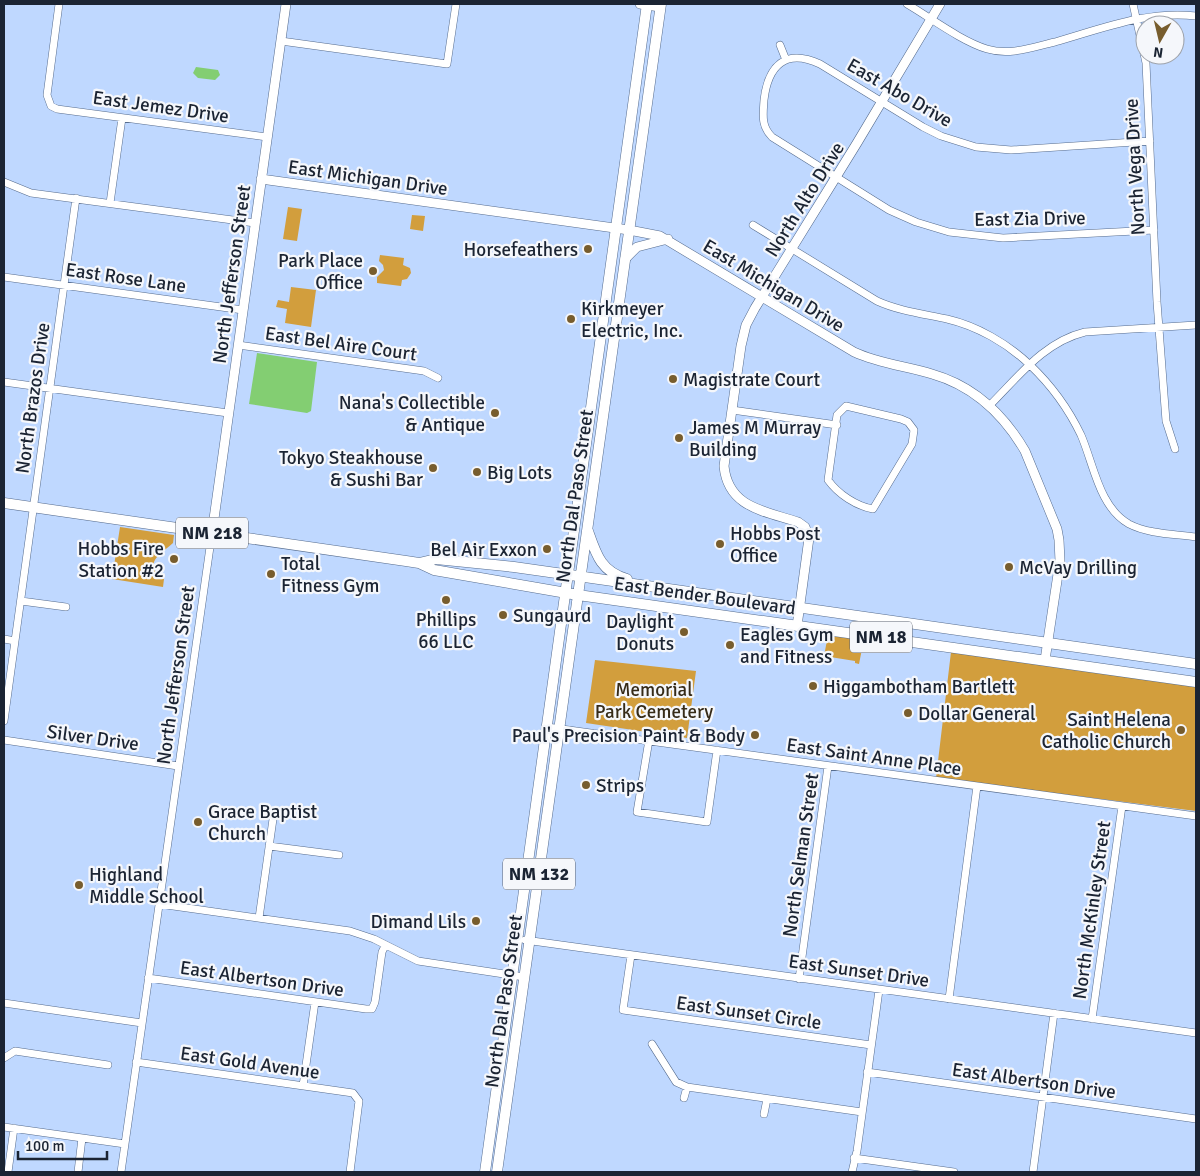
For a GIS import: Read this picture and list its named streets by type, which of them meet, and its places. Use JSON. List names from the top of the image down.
{
  "streets": {
    "main road": [
      "North Dal Paso Street",
      "NM 218",
      "East Bender Boulevard",
      "NM 18",
      "NM 132"
    ],
    "street": [
      "East Abo Drive",
      "East Jemez Drive",
      "North Vega Drive",
      "East Michigan Drive",
      "North Alto Drive",
      "East Zia Drive",
      "North Jefferson Street",
      "East Rose Lane",
      "East Bel Aire Court",
      "North Brazos Drive",
      "Silver Drive",
      "East Saint Anne Place",
      "North Selman Street",
      "North McKinley Street",
      "East Sunset Drive",
      "East Albertson Drive",
      "East Sunset Circle",
      "East Gold Avenue"
    ]
  },
  "crossings": [
    ["East Abo Drive", "North Vega Drive"],
    ["East Abo Drive", "North Alto Drive"],
    ["East Abo Drive", "East Zia Drive"],
    ["East Jemez Drive", "North Jefferson Street"],
    ["North Vega Drive", "East Zia Drive"],
    ["East Michigan Drive", "North Alto Drive"],
    ["East Michigan Drive", "North Jefferson Street"],
    ["East Michigan Drive", "North Dal Paso Street"],
    ["East Michigan Drive", "East Bender Boulevard"],
    ["North Alto Drive", "East Zia Drive"],
    ["North Alto Drive", "East Bender Boulevard"],
    ["North Jefferson Street", "East Rose Lane"],
    ["North Jefferson Street", "East Bel Aire Court"],
    ["North Jefferson Street", "East Bender Boulevard"],
    ["North Jefferson Street", "Silver Drive"],
    ["North Jefferson Street", "East Albertson Drive"],
    ["North Jefferson Street", "East Gold Avenue"],
    ["East Rose Lane", "North Brazos Drive"],
    ["North Brazos Drive", "East Bender Boulevard"],
    ["North Dal Paso Street", "East Bender Boulevard"],
    ["North Dal Paso Street", "East Saint Anne Place"],
    ["North Dal Paso Street", "East Sunset Drive"],
    ["East Saint Anne Place", "North Selman Street"],
    ["East Saint Anne Place", "North McKinley Street"],
    ["North Selman Street", "East Sunset Drive"],
    ["North McKinley Street", "East Sunset Drive"],
    ["North McKinley Street", "East Albertson Drive"],
    ["East Sunset Drive", "East Sunset Circle"]
  ],
  "parks": ["Memorial Park Cemetery"],
  "places": [
    "Horsefeathers",
    "Park Place Office",
    "Kirkmeyer Electric, Inc.",
    "Magistrate Court",
    "Nana's Collectible & Antique",
    "James M Murray Building",
    "Tokyo Steakhouse & Sushi Bar",
    "Big Lots",
    "Hobbs Post Office",
    "Bel Air Exxon",
    "Hobbs Fire Station #2",
    "McVay Drilling",
    "Total Fitness Gym",
    "Phillips 66 LLC",
    "Sungaurd",
    "Daylight Donuts",
    "Eagles Gym and Fitness",
    "Higgambotham Bartlett",
    "Dollar General",
    "Saint Helena Catholic Church",
    "Paul's Precision Paint & Body",
    "Strips",
    "Grace Baptist Church",
    "Highland Middle School",
    "Dimand Lils"
  ],
  "scale_bar": "100 m",
  "north": "bottom"
}
